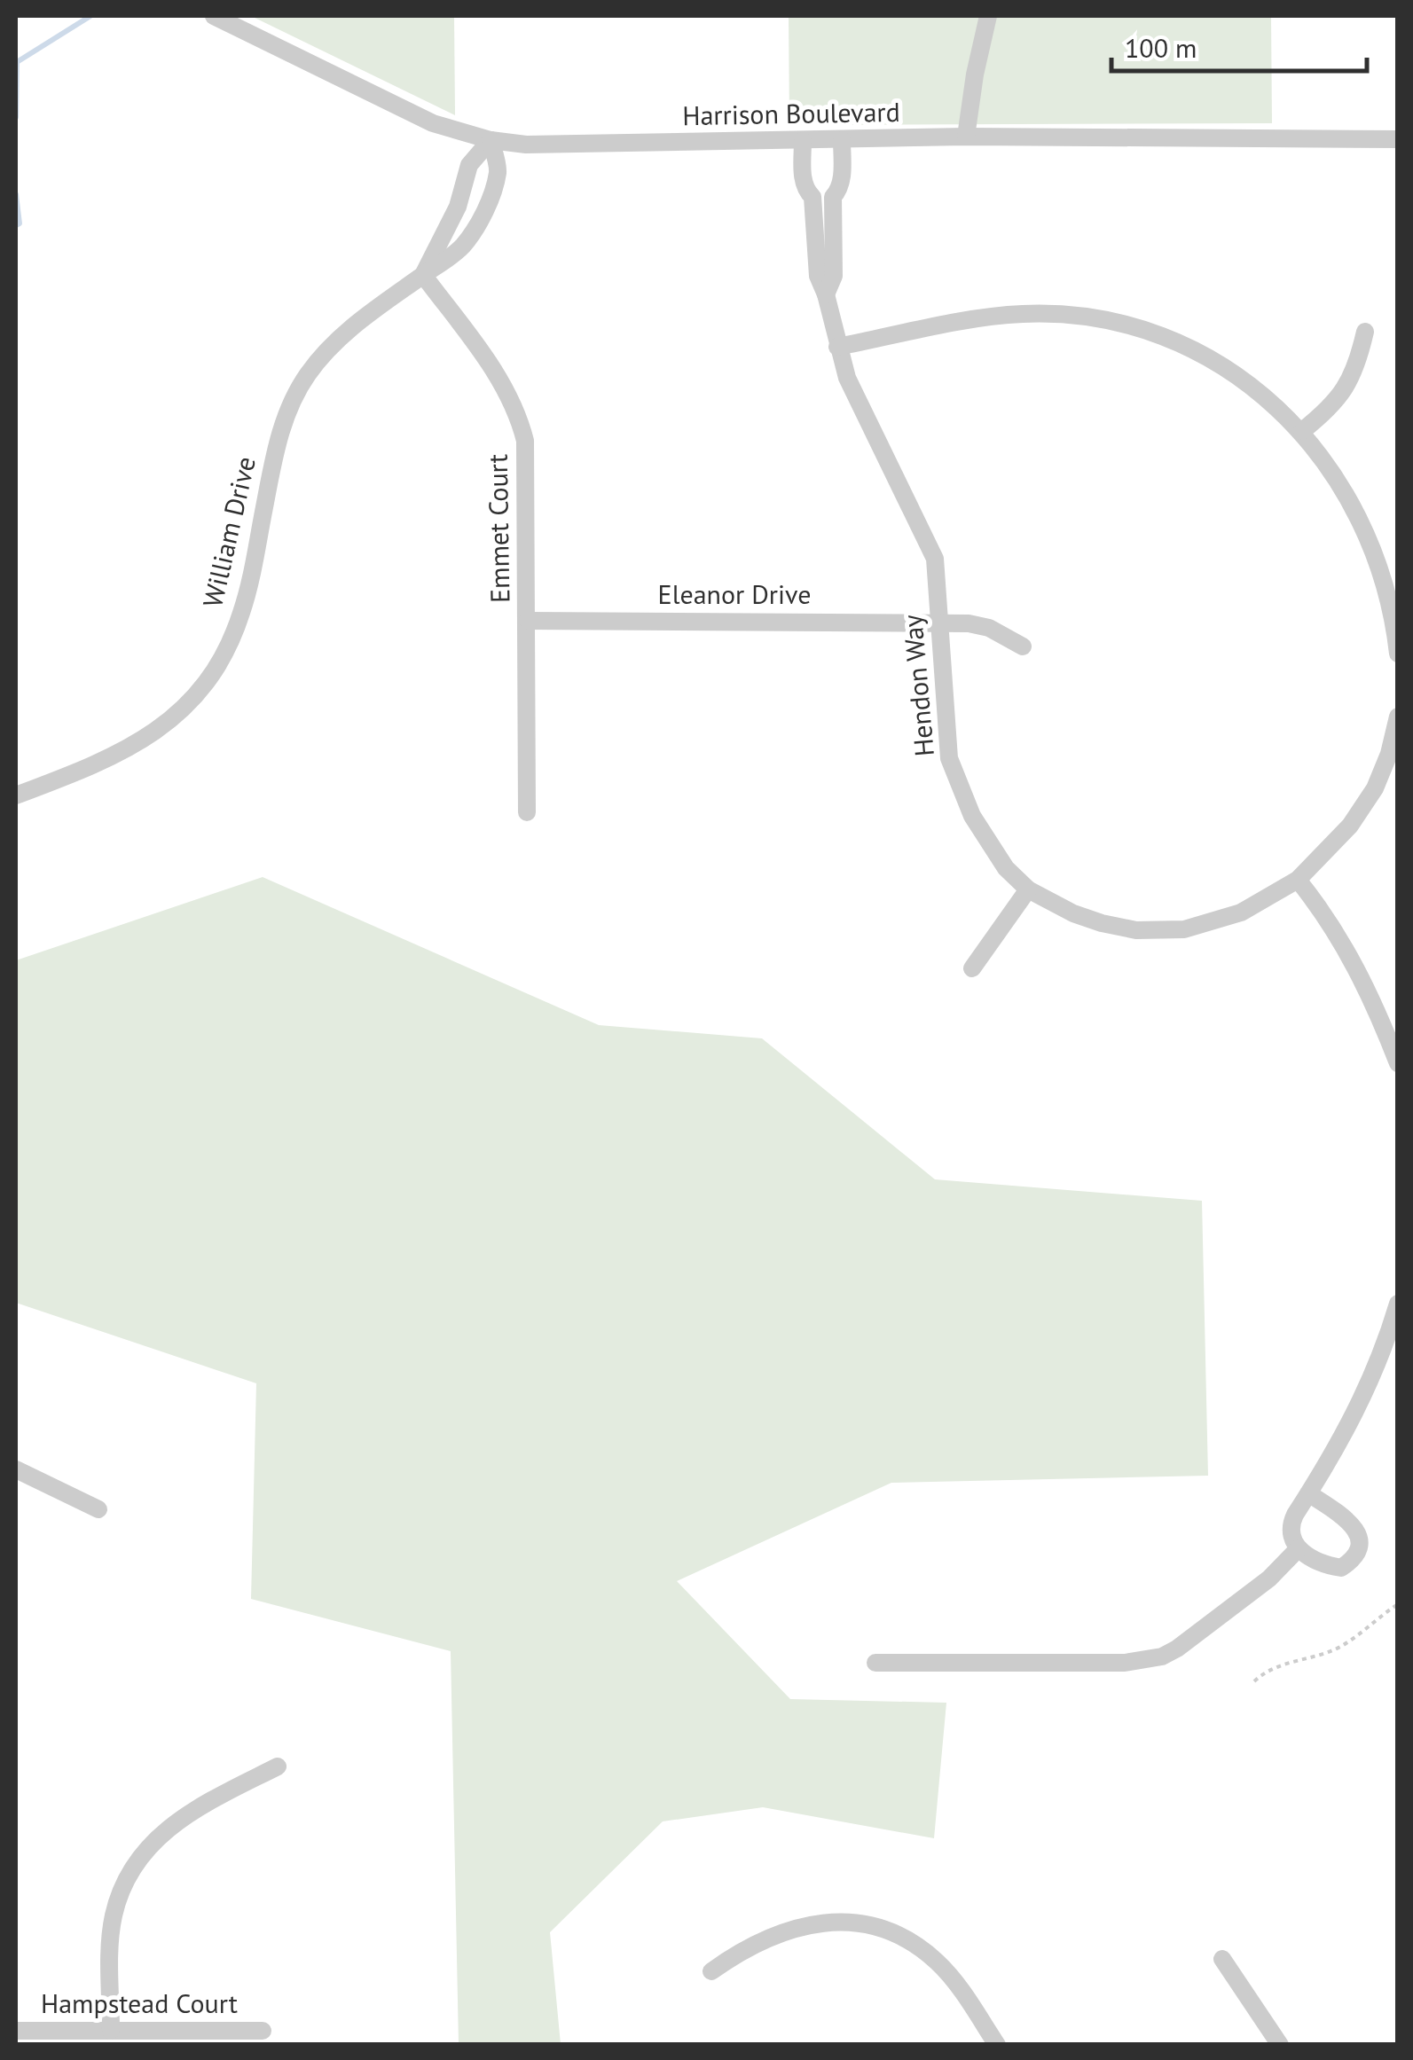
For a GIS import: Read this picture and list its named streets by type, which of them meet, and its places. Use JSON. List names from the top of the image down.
{
  "streets": {
    "street": [
      "Harrison Boulevard",
      "Emmet Court",
      "William Drive",
      "Eleanor Drive",
      "Hendon Way",
      "Hampstead Court"
    ]
  },
  "crossings": [
    ["Harrison Boulevard", "William Drive"],
    ["Harrison Boulevard", "Hendon Way"],
    ["Emmet Court", "William Drive"],
    ["Emmet Court", "Eleanor Drive"],
    ["Eleanor Drive", "Hendon Way"]
  ],
  "scale_bar": "100 m"
}
